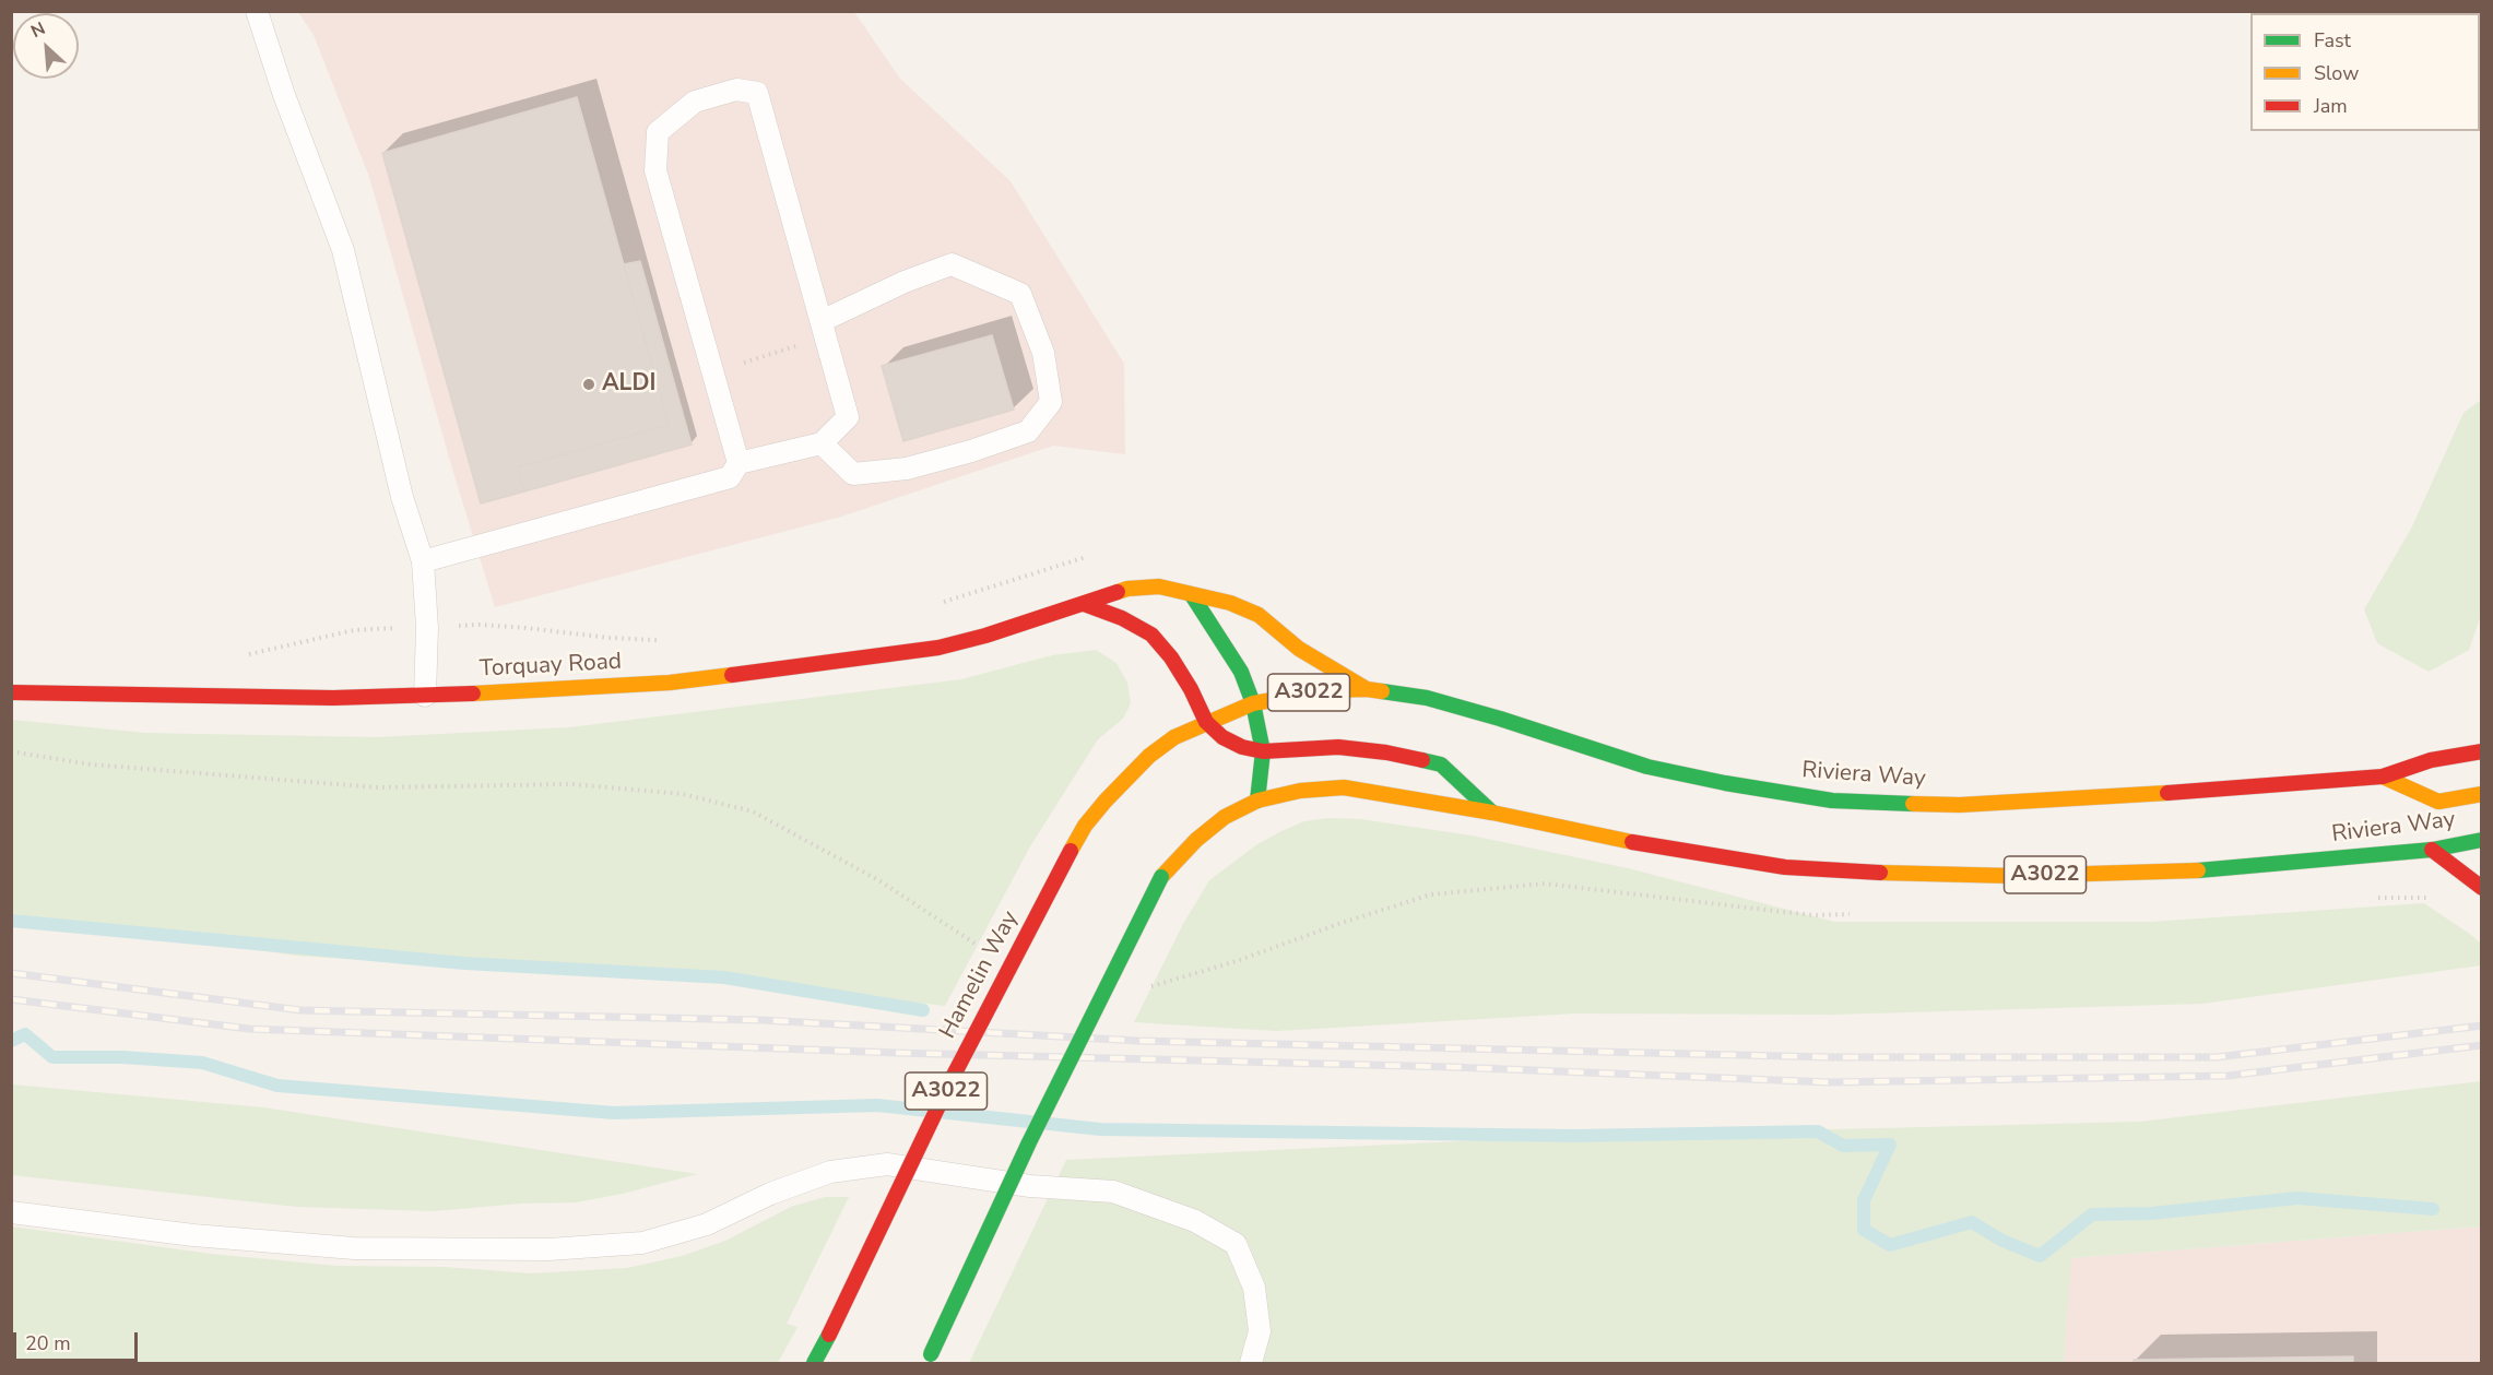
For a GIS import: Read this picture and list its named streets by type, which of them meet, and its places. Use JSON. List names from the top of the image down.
{
  "streets": {
    "main road": [
      "Torquay Road",
      "A3022",
      "Riviera Way",
      "Hamelin Way"
    ]
  },
  "crossings": [
    ["Torquay Road", "Riviera Way"],
    ["A3022", "Riviera Way"],
    ["A3022", "Hamelin Way"]
  ],
  "places": ["ALDI"],
  "legend": ["Fast", "Slow", "Jam"],
  "scale_bar": "20 m",
  "north": "top left"
}
